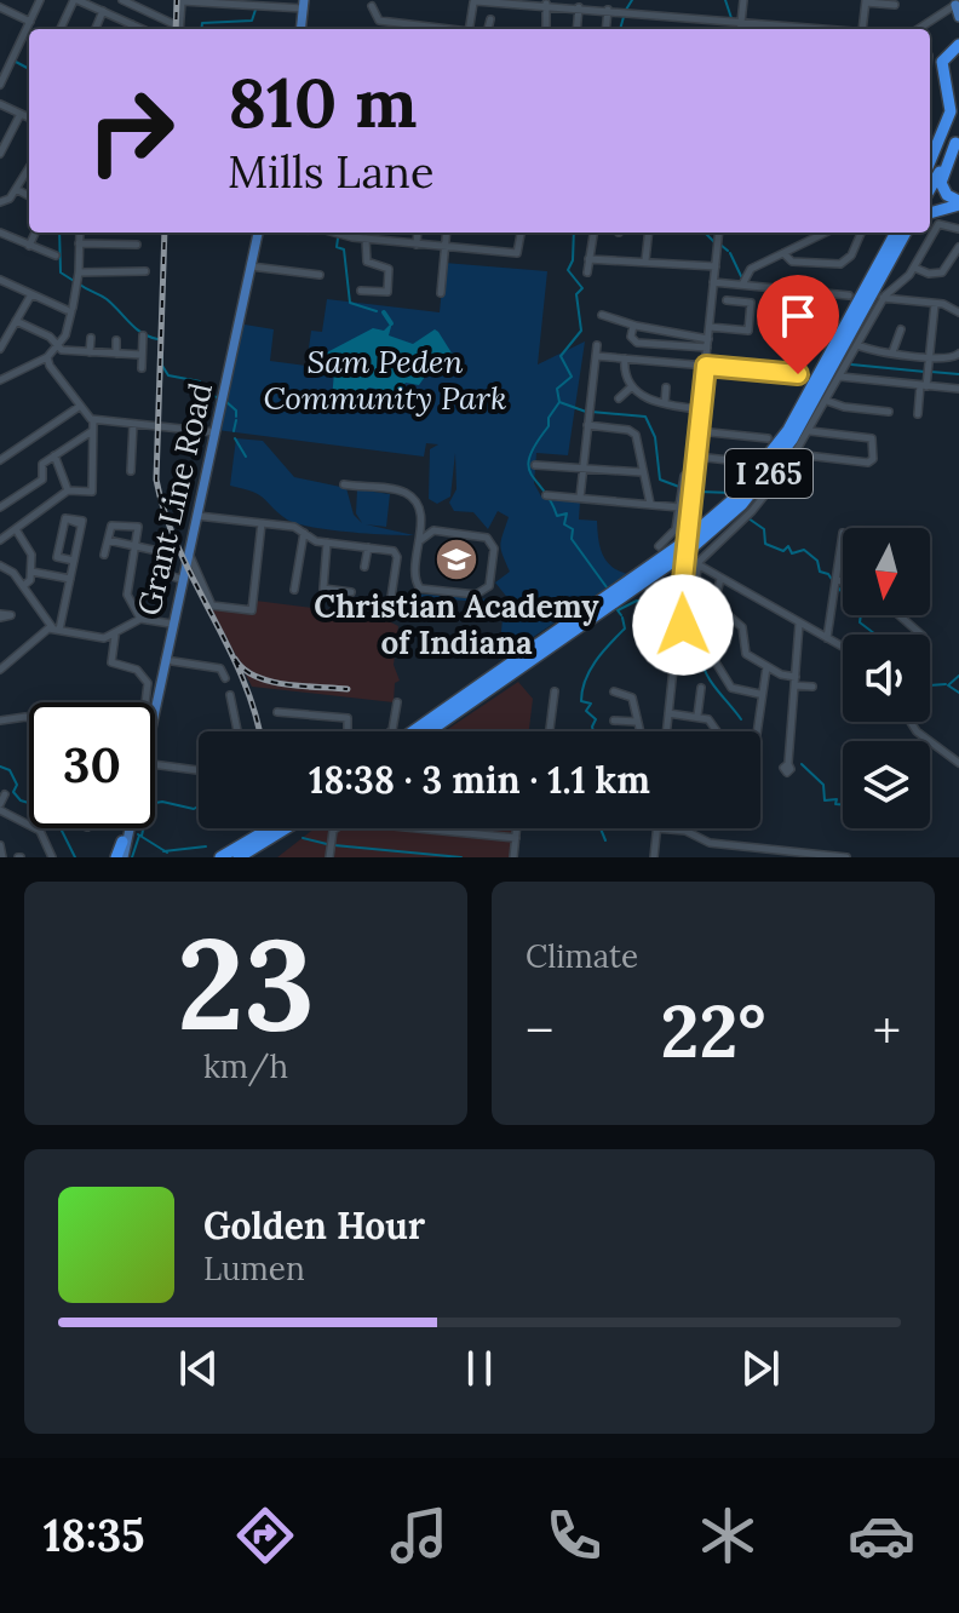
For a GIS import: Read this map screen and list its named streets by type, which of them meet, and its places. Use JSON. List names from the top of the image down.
{
  "streets": {
    "highway": ["I 265"],
    "main road": ["Grant Line Road"]
  },
  "parks": ["Sam Peden Community Park"],
  "places": {
    "school or university": ["Christian Academy of Indiana"]
  },
  "north": "bottom",
  "page": {
    "turn": ["810 m", "Mills Lane"],
    "limit": "30",
    "trip": "18:38 · 3 min · 1.1 km",
    "tile": [
      ["23", "km/h"],
      "Climate"
    ],
    "heat": ["−", "22°", "+"],
    "song": ["Golden Hour", "Lumen"],
    "tabs": "18:35"
  }
}
